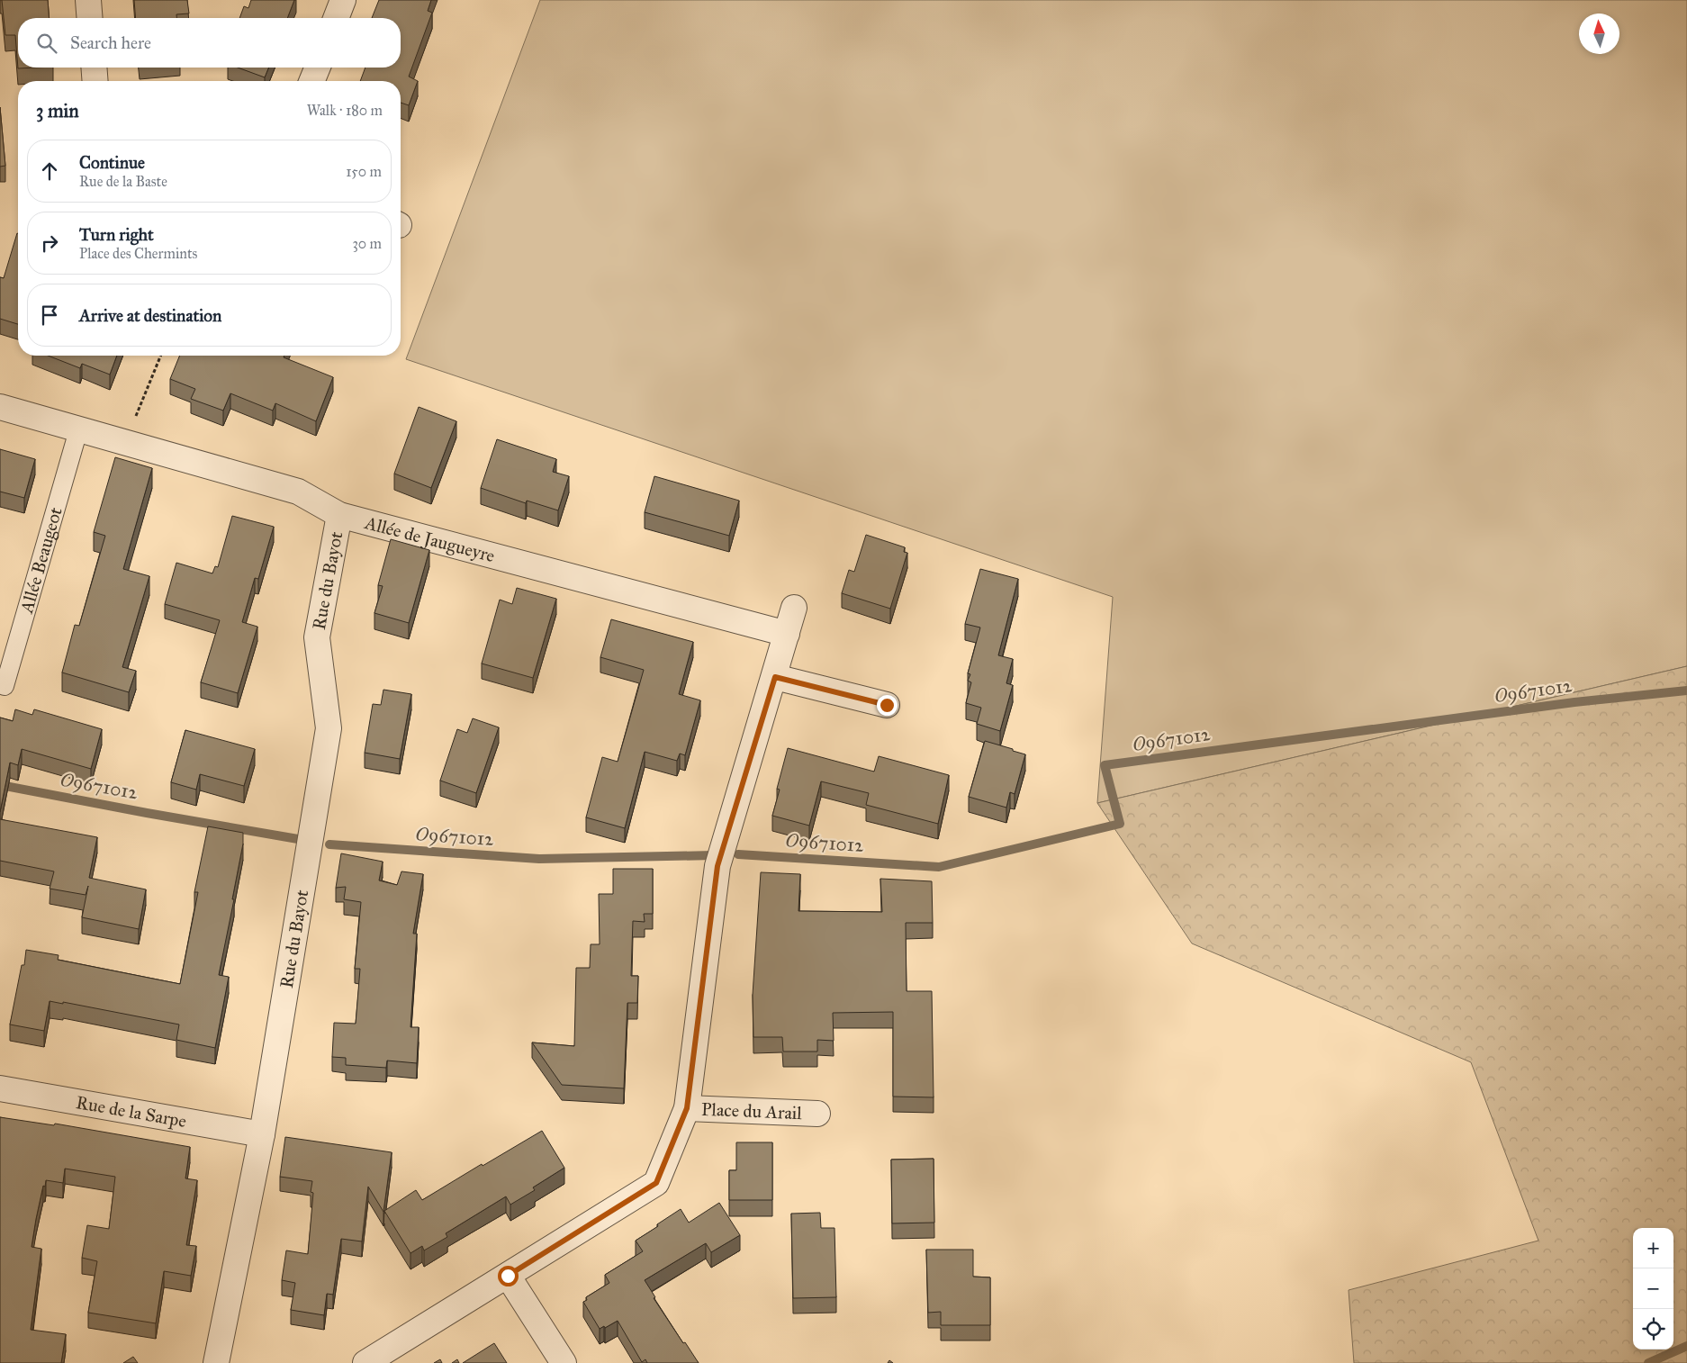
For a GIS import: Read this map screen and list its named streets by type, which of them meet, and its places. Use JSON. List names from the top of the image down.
{
  "streets": {
    "street": [
      "Allée de Jaugueyre",
      "Rue du Bayot",
      "Rue de la Sarpe",
      "Place du Arail"
    ],
    "lane": ["Allée Beaugeot"]
  },
  "crossings": [
    ["Allée de Jaugueyre", "Allée Beaugeot"],
    ["Allée de Jaugueyre", "Rue du Bayot"],
    ["Rue du Bayot", "Rue de la Sarpe"]
  ],
  "water": ["O9671012"],
  "north": "top",
  "page": {
    "search": "Search here",
    "heading": ["3 min", "Walk · 180 m"],
    "list": [
      ["Continue", "Rue de la Baste", "150 m"],
      ["Turn right", "Place des Chermints", "30 m"],
      "Arrive at destination"
    ],
    "map_buttons": ["+", "−"]
  }
}
